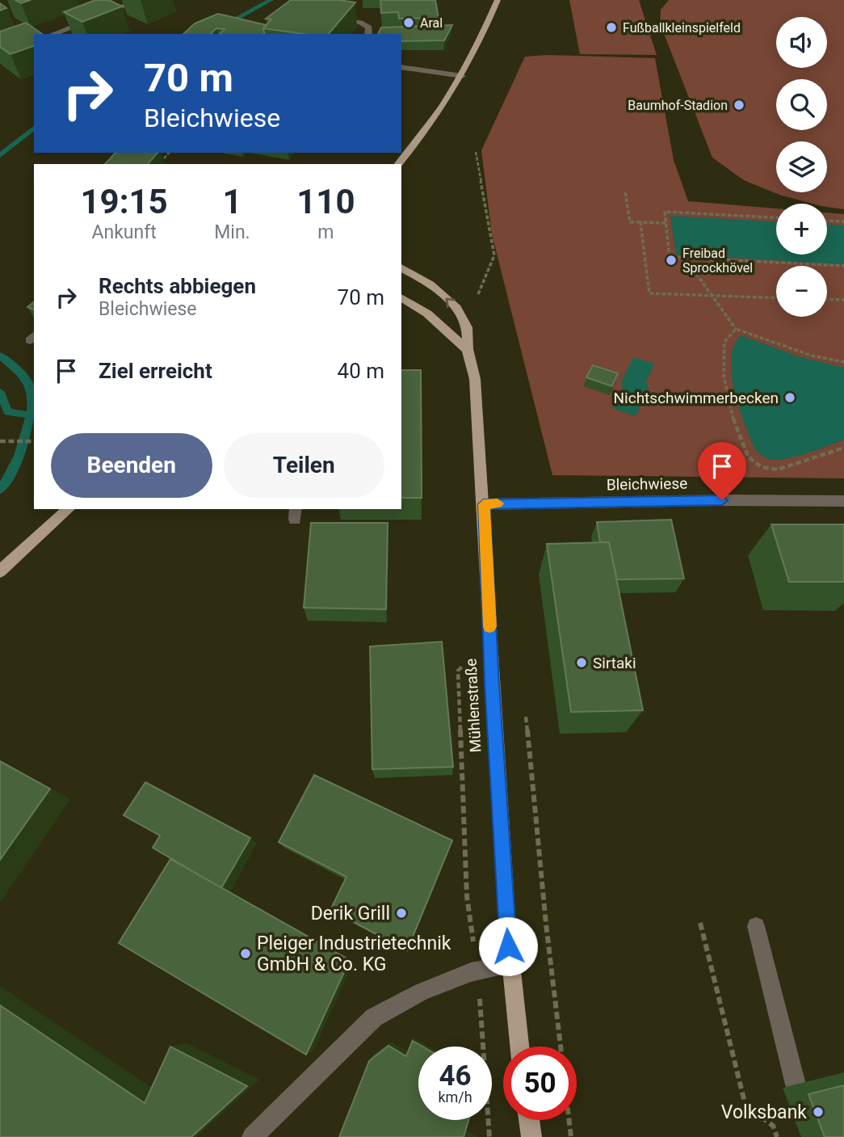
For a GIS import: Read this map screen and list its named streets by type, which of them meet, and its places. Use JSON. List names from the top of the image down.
{
  "streets": {
    "main road": ["Mühlenstraße"],
    "street": ["Bleichwiese"]
  },
  "crossings": [
    ["Bleichwiese", "Mühlenstraße"]
  ],
  "places": [
    "Aral",
    "Fußballkleinspielfeld",
    "Baumhof-Stadion",
    "Freibad Sprockhövel",
    "Nichtschwimmerbecken",
    "Sirtaki",
    "Derik Grill",
    "Pleiger Industrietechnik GmbH & Co. KG",
    "Volksbank"
  ],
  "page": {
    "map_buttons": ["+", "−"],
    "turn": ["70 m", "Bleichwiese"],
    "eta": [
      "19:15",
      "Ankunft",
      "1",
      "Min.",
      "110",
      "m"
    ],
    "list": [
      {
        "name": "Rechts abbiegen",
        "note": "Bleichwiese",
        "value": "70 m"
      },
      {
        "name": "Ziel erreicht",
        "value": "40 m"
      }
    ],
    "buttons": ["Beenden", "Teilen"],
    "speed": "46 km/h",
    "limit": "50"
  }
}
